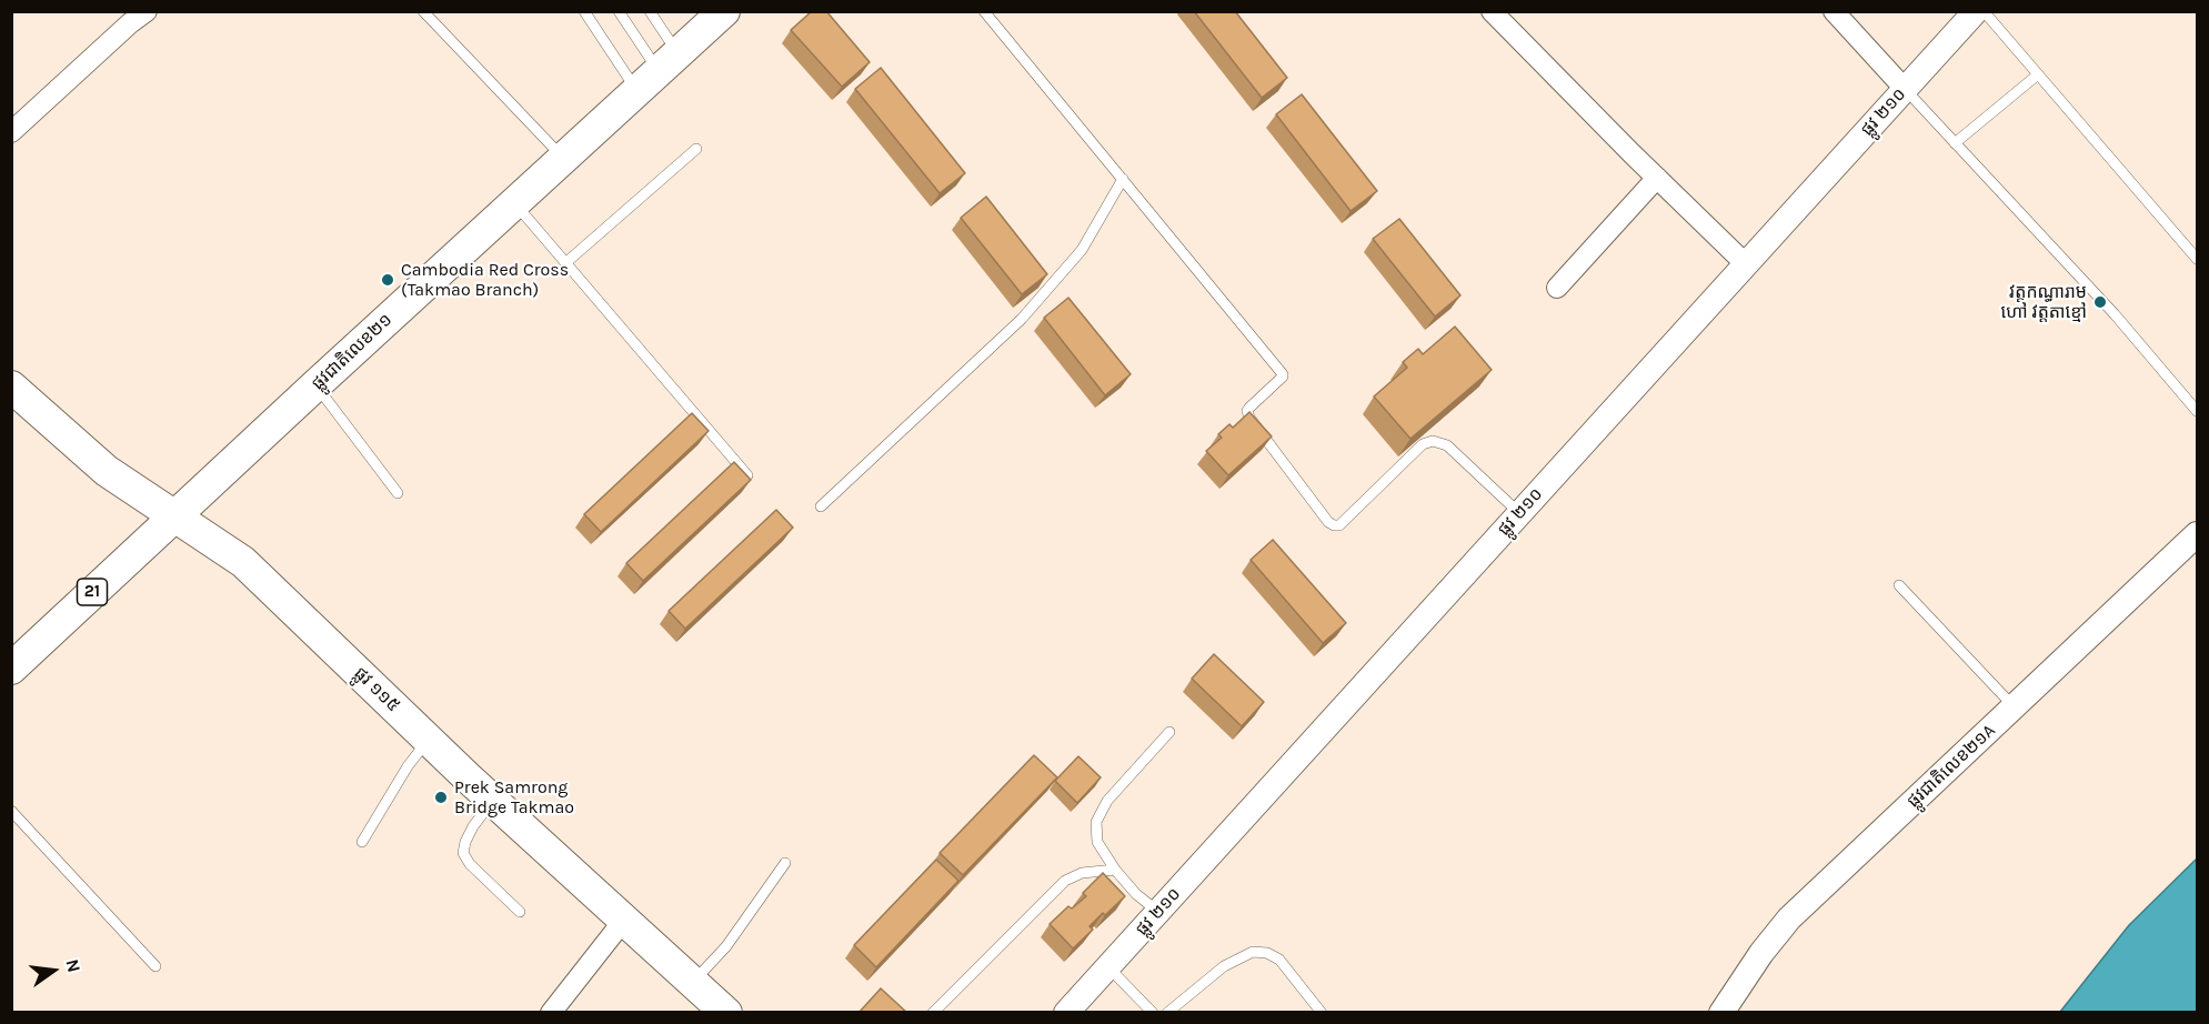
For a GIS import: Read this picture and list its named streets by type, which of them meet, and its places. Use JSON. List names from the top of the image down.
{
  "streets": {
    "main road": ["ផ្លូវជាតិលេខ២១", "21", "ផ្លូវ ១១៥"],
    "street": ["ផ្លូវ ២១០", "ផ្លូវជាតិលេខ២១A"]
  },
  "crossings": [
    ["ផ្លូវជាតិលេខ២១", "ផ្លូវ ១១៥"]
  ],
  "places": ["Cambodia Red Cross (Takmao Branch)", "វត្តកណ្ធារាម ហៅ វត្តតាខ្មៅ", "Prek Samrong Bridge Takmao"],
  "north": "right"
}
